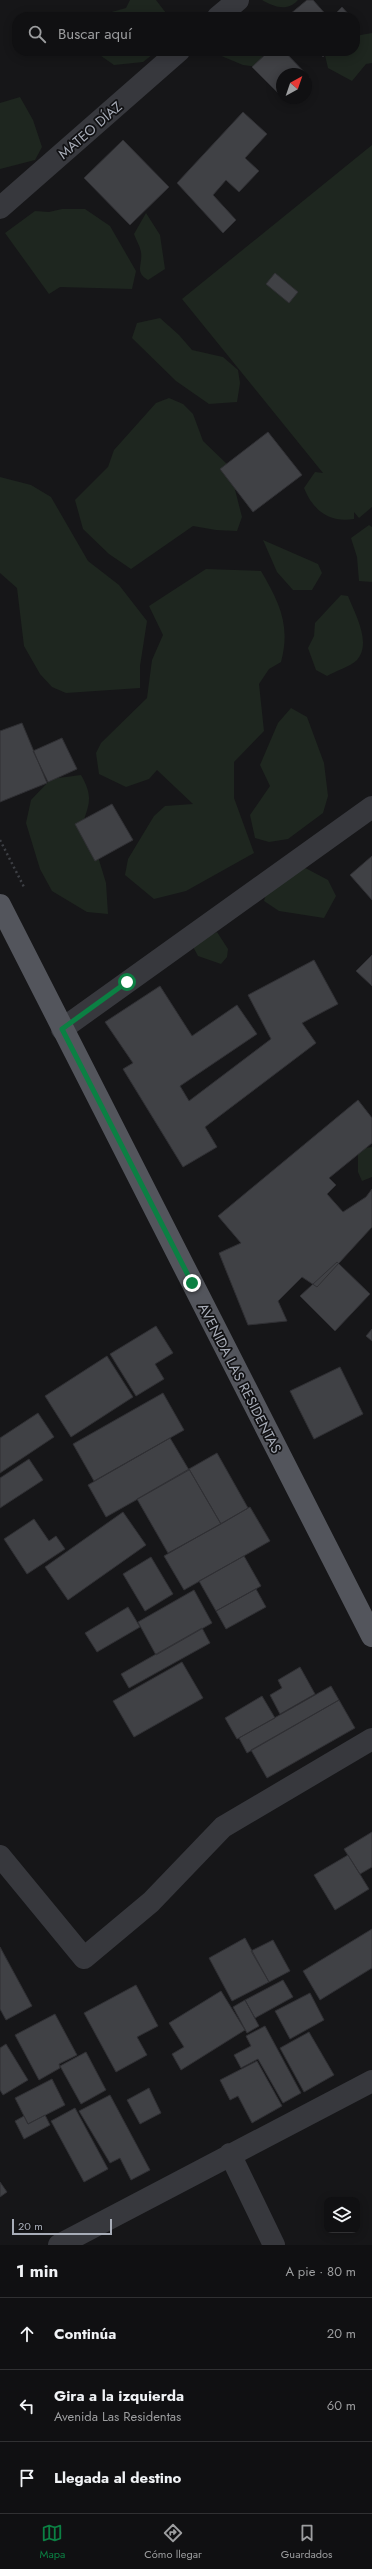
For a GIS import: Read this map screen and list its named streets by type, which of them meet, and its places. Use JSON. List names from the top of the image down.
{
  "streets": {
    "main road": ["AVENIDA LAS RESIDENTAS"],
    "street": ["MATEO DÍAZ"]
  },
  "scale_bar": "20 m",
  "north": "top right",
  "page": {
    "search": "Buscar aquí",
    "scale": "20 m",
    "heading": ["1 min", "A pie · 80 m"],
    "list": [
      ["Continúa", "20 m"],
      ["Gira a la izquierda", "Avenida Las Residentas", "60 m"],
      "Llegada al destino"
    ],
    "nav": ["Mapa", "Cómo llegar", "Guardados"]
  }
}
